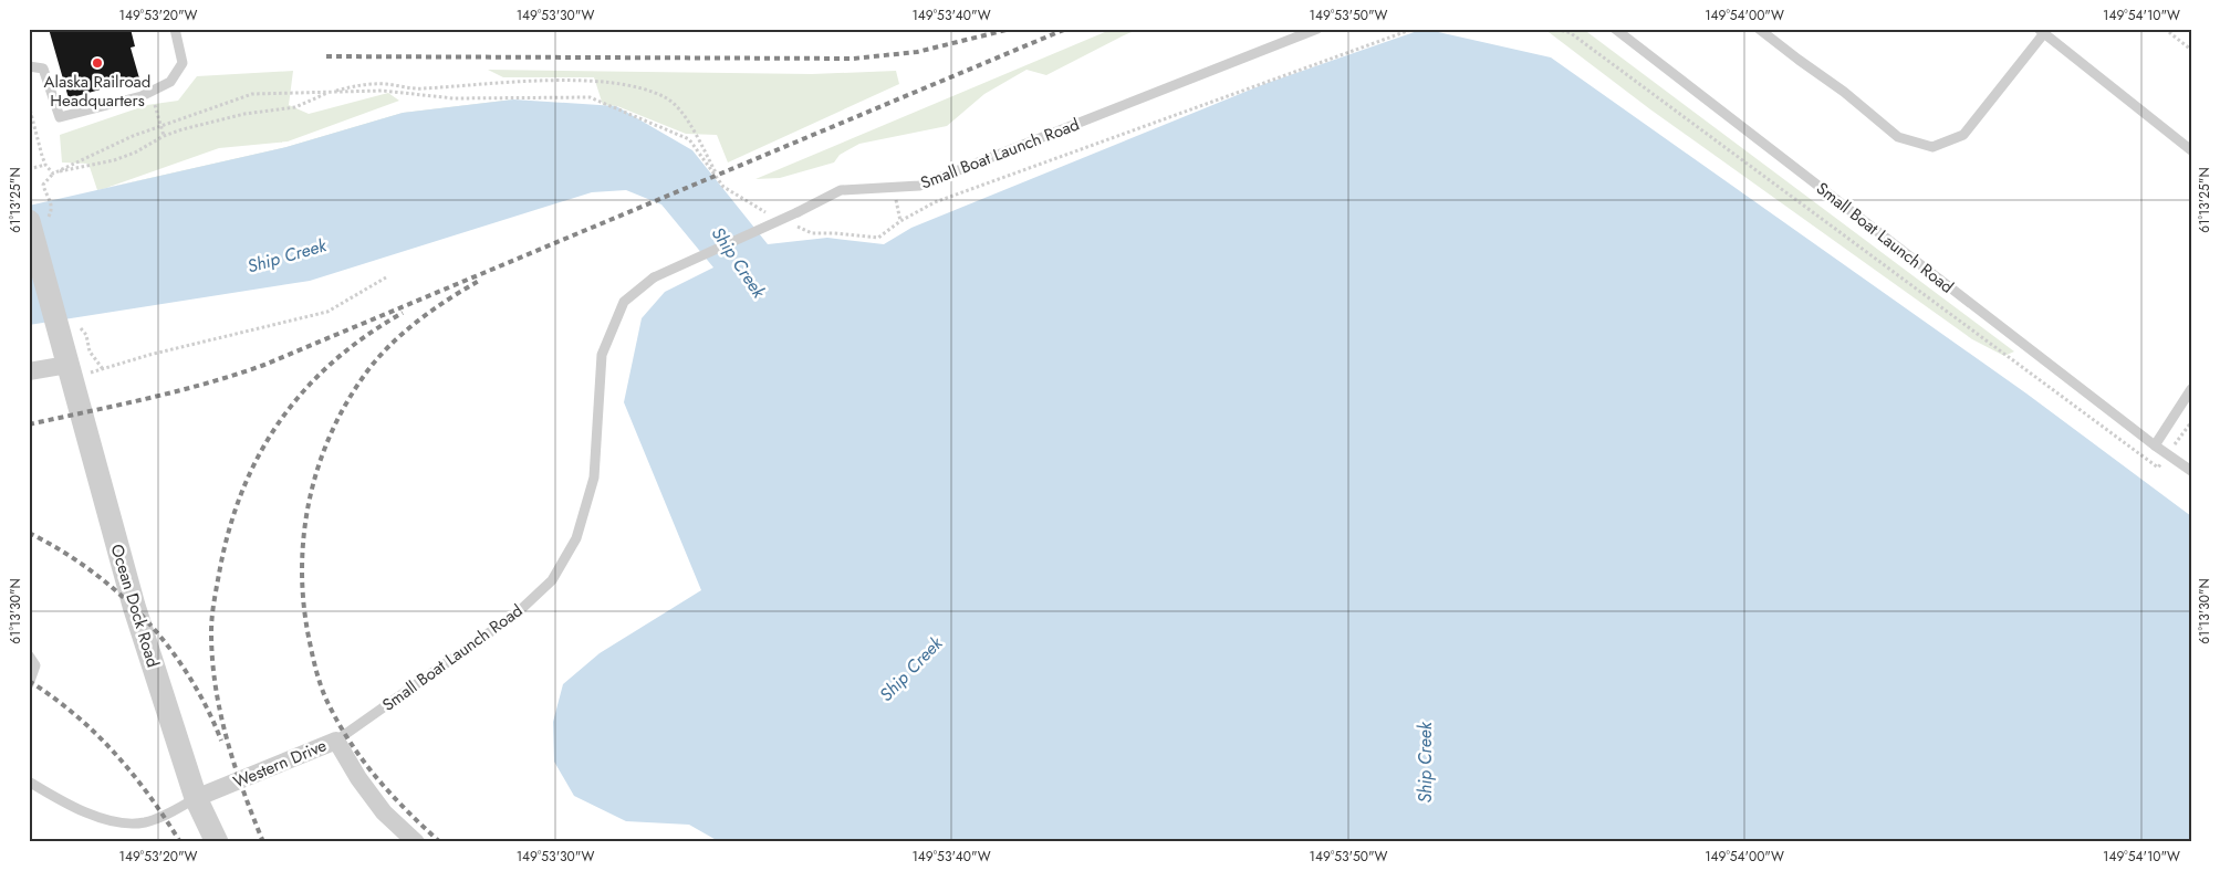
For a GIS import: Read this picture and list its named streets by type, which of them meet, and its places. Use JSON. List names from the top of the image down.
{
  "streets": {
    "street": ["Ocean Dock Road", "Western Drive"],
    "lane": ["Small Boat Launch Road"]
  },
  "crossings": [
    ["Small Boat Launch Road", "Western Drive"],
    ["Ocean Dock Road", "Western Drive"]
  ],
  "water": ["Ship Creek"],
  "places": ["Alaska Railroad Headquarters"],
  "coordinates": [
    "149°53'20\"W",
    "149°53'30\"W",
    "149°53'40\"W",
    "149°53'50\"W",
    "149°54'00\"W",
    "149°54'10\"W",
    "61°13'25\"N",
    "61°13'30\"N"
  ]
}
